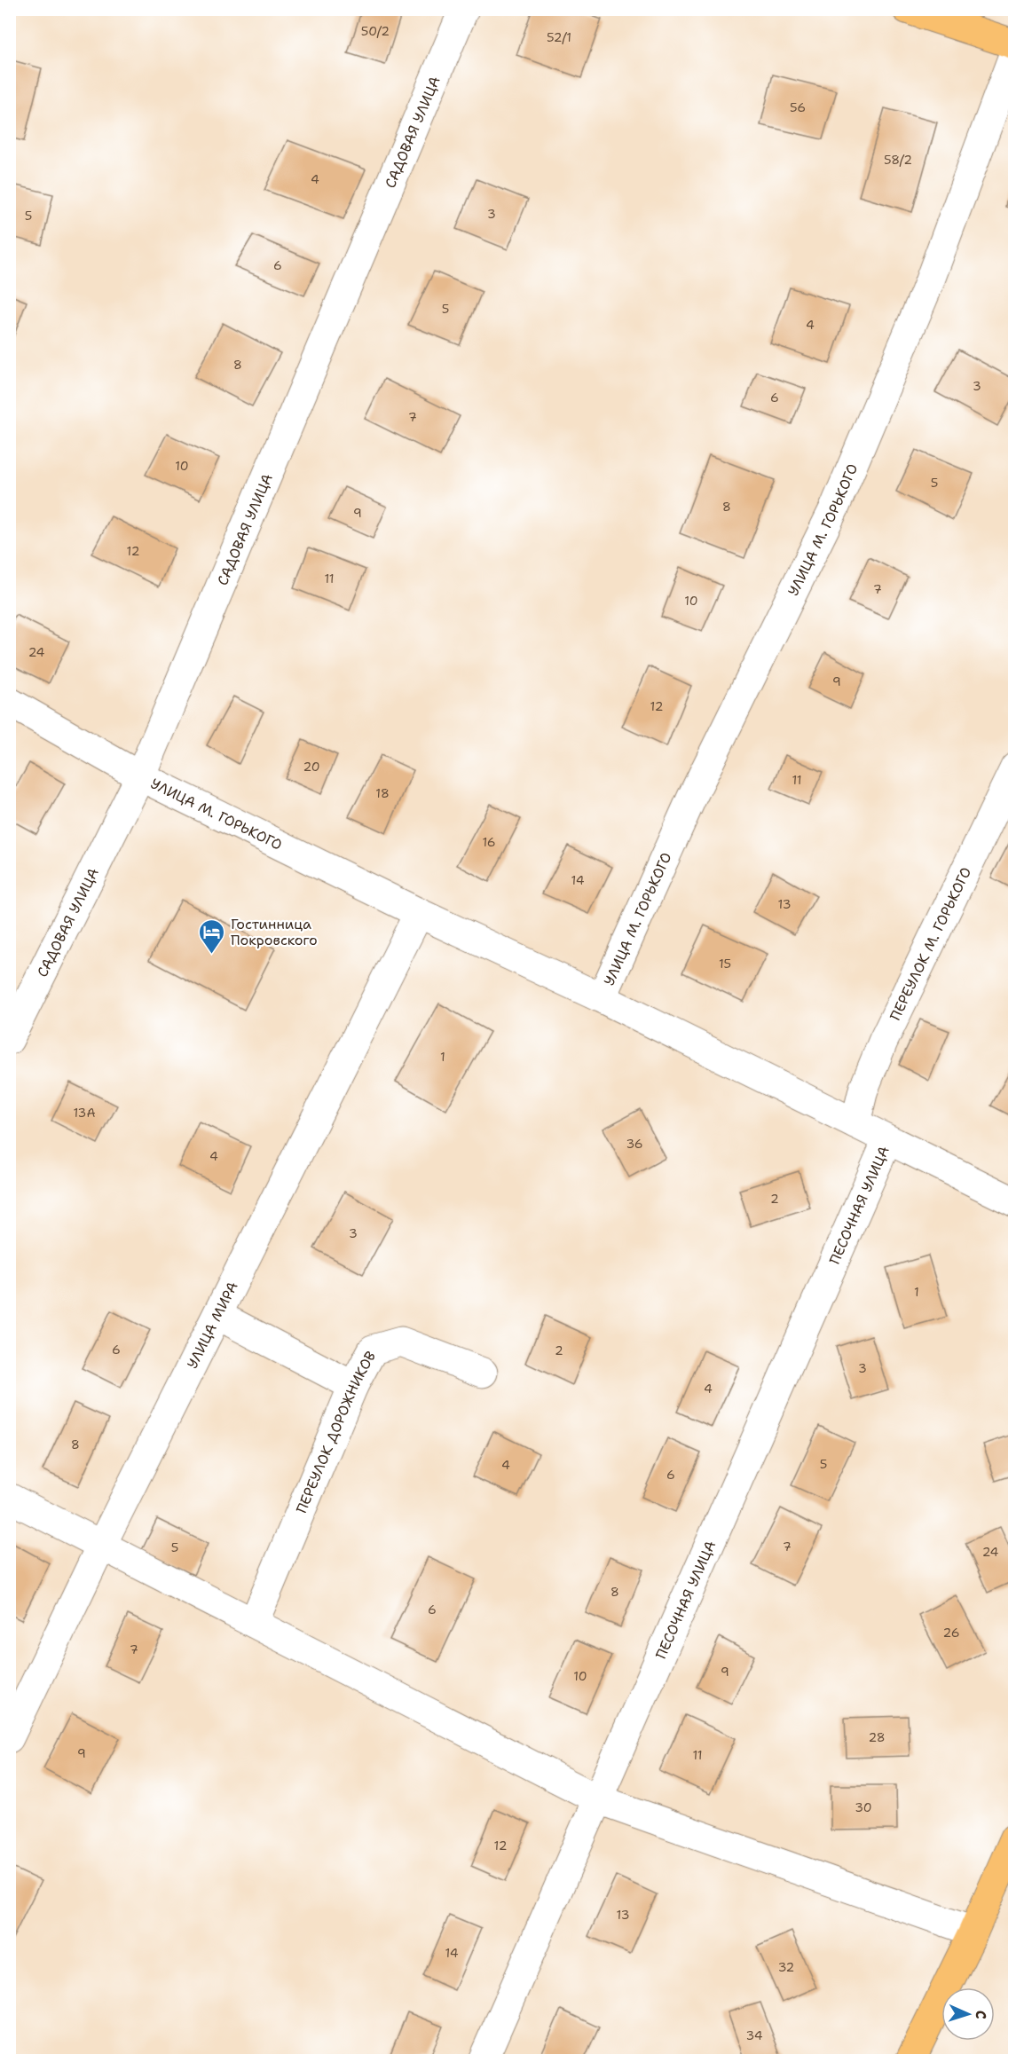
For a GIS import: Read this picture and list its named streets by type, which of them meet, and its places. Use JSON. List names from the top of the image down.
{
  "streets": {
    "street": [
      "САДОВАЯ УЛИЦА",
      "УЛИЦА М. ГОРЬКОГО",
      "ПЕРЕУЛОК М. ГОРЬКОГО",
      "ПЕСОЧНАЯ УЛИЦА",
      "УЛИЦА МИРА",
      "ПЕРЕУЛОК ДОРОЖНИКОВ"
    ]
  },
  "crossings": [
    ["САДОВАЯ УЛИЦА", "УЛИЦА М. ГОРЬКОГО"],
    ["УЛИЦА М. ГОРЬКОГО", "ПЕРЕУЛОК М. ГОРЬКОГО"],
    ["УЛИЦА М. ГОРЬКОГО", "ПЕСОЧНАЯ УЛИЦА"],
    ["УЛИЦА М. ГОРЬКОГО", "УЛИЦА МИРА"]
  ],
  "places": {
    "hotel": ["Гостинница Покровского"]
  },
  "house_numbers": [
    "50/2",
    "52/1",
    "56",
    "58/2",
    "4",
    "3",
    "5",
    "6",
    "5",
    "4",
    "8",
    "3",
    "6",
    "7",
    "10",
    "5",
    "8",
    "9",
    "12",
    "11",
    "7",
    "10",
    "24",
    "9",
    "12",
    "20",
    "11",
    "18",
    "16",
    "14",
    "13",
    "15",
    "1",
    "13А",
    "36",
    "4",
    "2",
    "3",
    "1",
    "6",
    "2",
    "3",
    "4",
    "8",
    "5",
    "4",
    "6",
    "7",
    "5",
    "24",
    "8",
    "6",
    "26",
    "7",
    "9",
    "10",
    "28",
    "9",
    "11",
    "30",
    "12",
    "13",
    "14",
    "32",
    "34"
  ],
  "north": "right"
}
